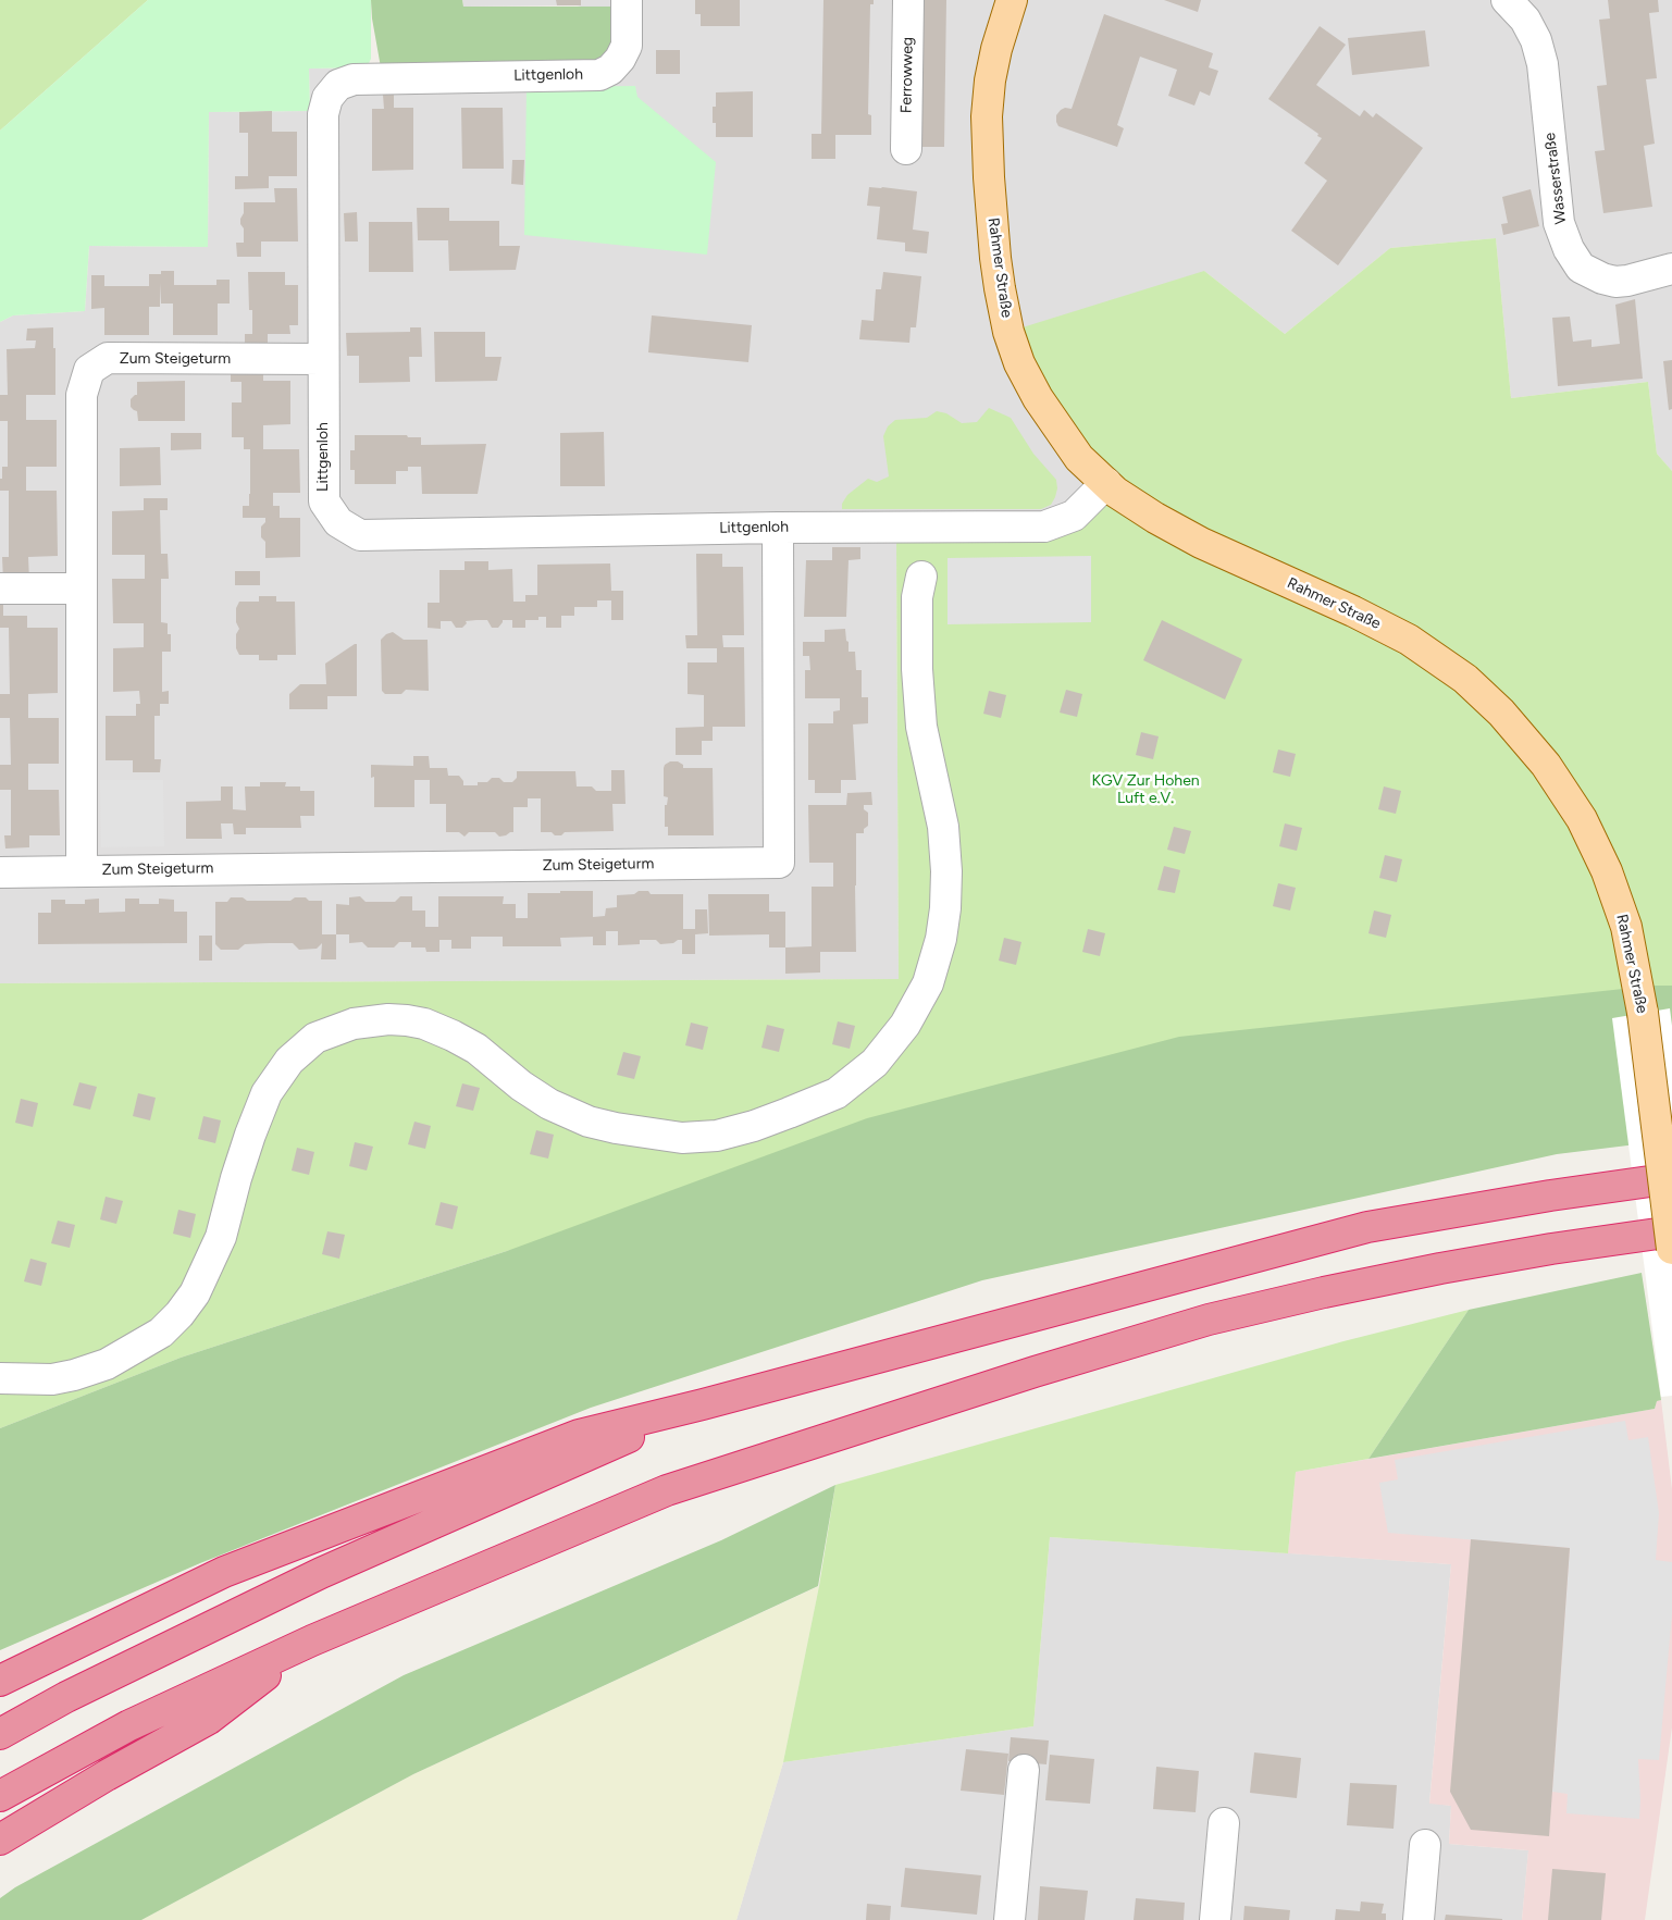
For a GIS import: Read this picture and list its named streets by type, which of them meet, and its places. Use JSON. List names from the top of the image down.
{
  "streets": {
    "main road": ["Rahmer Straße"],
    "street": [
      "Littgenloh",
      "Ferrowweg",
      "Wasserstraße",
      "Zum Steigeturm"
    ]
  },
  "crossings": [
    ["Littgenloh", "Rahmer Straße"],
    ["Littgenloh", "Zum Steigeturm"]
  ],
  "parks": ["KGV Zur Hohen Luft e.V."]
}
